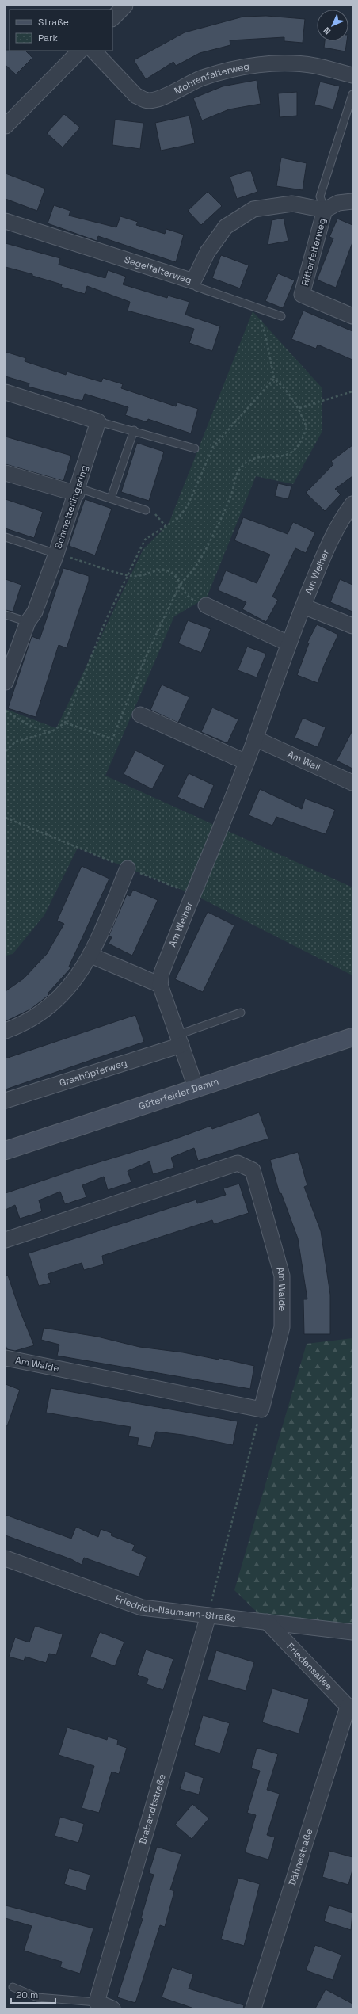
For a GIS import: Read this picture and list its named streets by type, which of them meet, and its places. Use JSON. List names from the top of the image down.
{
  "streets": {
    "street": [
      "Mohrenfalterweg",
      "Ritterfalterweg",
      "Segelfalterweg",
      "Schmetterlingsring",
      "Am Weiher",
      "Am Wall",
      "Grashüpferweg",
      "Güterfelder Damm",
      "Am Walde",
      "Friedrich-Naumann-Straße",
      "Friedensallee",
      "Brabandtstraße",
      "Dähnestraße"
    ]
  },
  "crossings": [
    ["Ritterfalterweg", "Segelfalterweg"],
    ["Am Weiher", "Am Wall"],
    ["Friedrich-Naumann-Straße", "Friedensallee"],
    ["Friedrich-Naumann-Straße", "Brabandtstraße"],
    ["Friedensallee", "Dähnestraße"]
  ],
  "legend": ["Straße", "Park"],
  "scale_bar": "20 m",
  "north": "bottom left"
}
